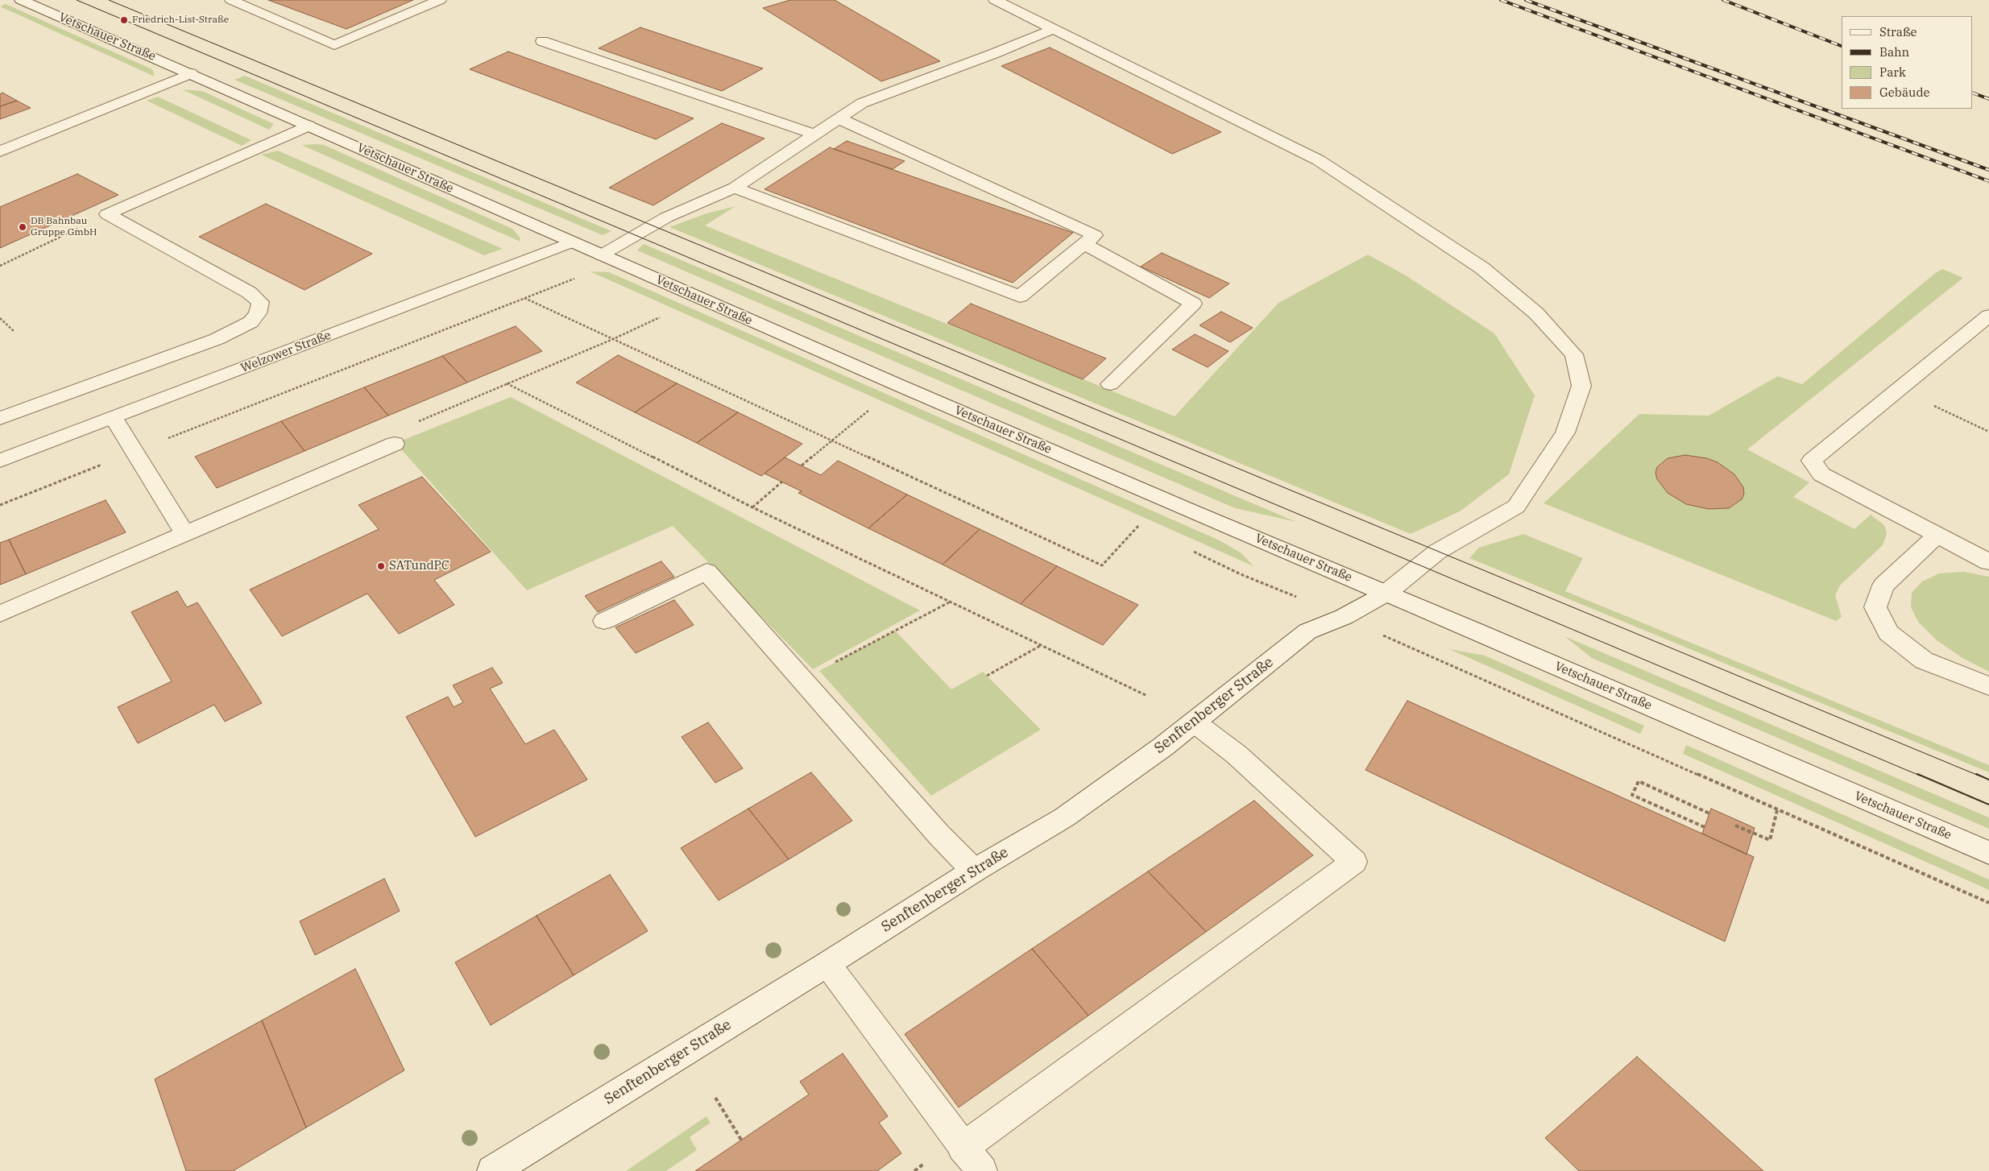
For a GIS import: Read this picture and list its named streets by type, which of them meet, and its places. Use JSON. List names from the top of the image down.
{
  "streets": {
    "street": ["Vetschauer Straße", "Welzower Straße", "Senftenberger Straße"]
  },
  "crossings": [
    ["Vetschauer Straße", "Welzower Straße"],
    ["Vetschauer Straße", "Senftenberger Straße"]
  ],
  "places": ["Friedrich-List-Straße", "DB Bahnbau Gruppe GmbH", "SATundPC"],
  "legend": [
    "Straße",
    "Bahn",
    "Park",
    "Gebäude"
  ]
}
